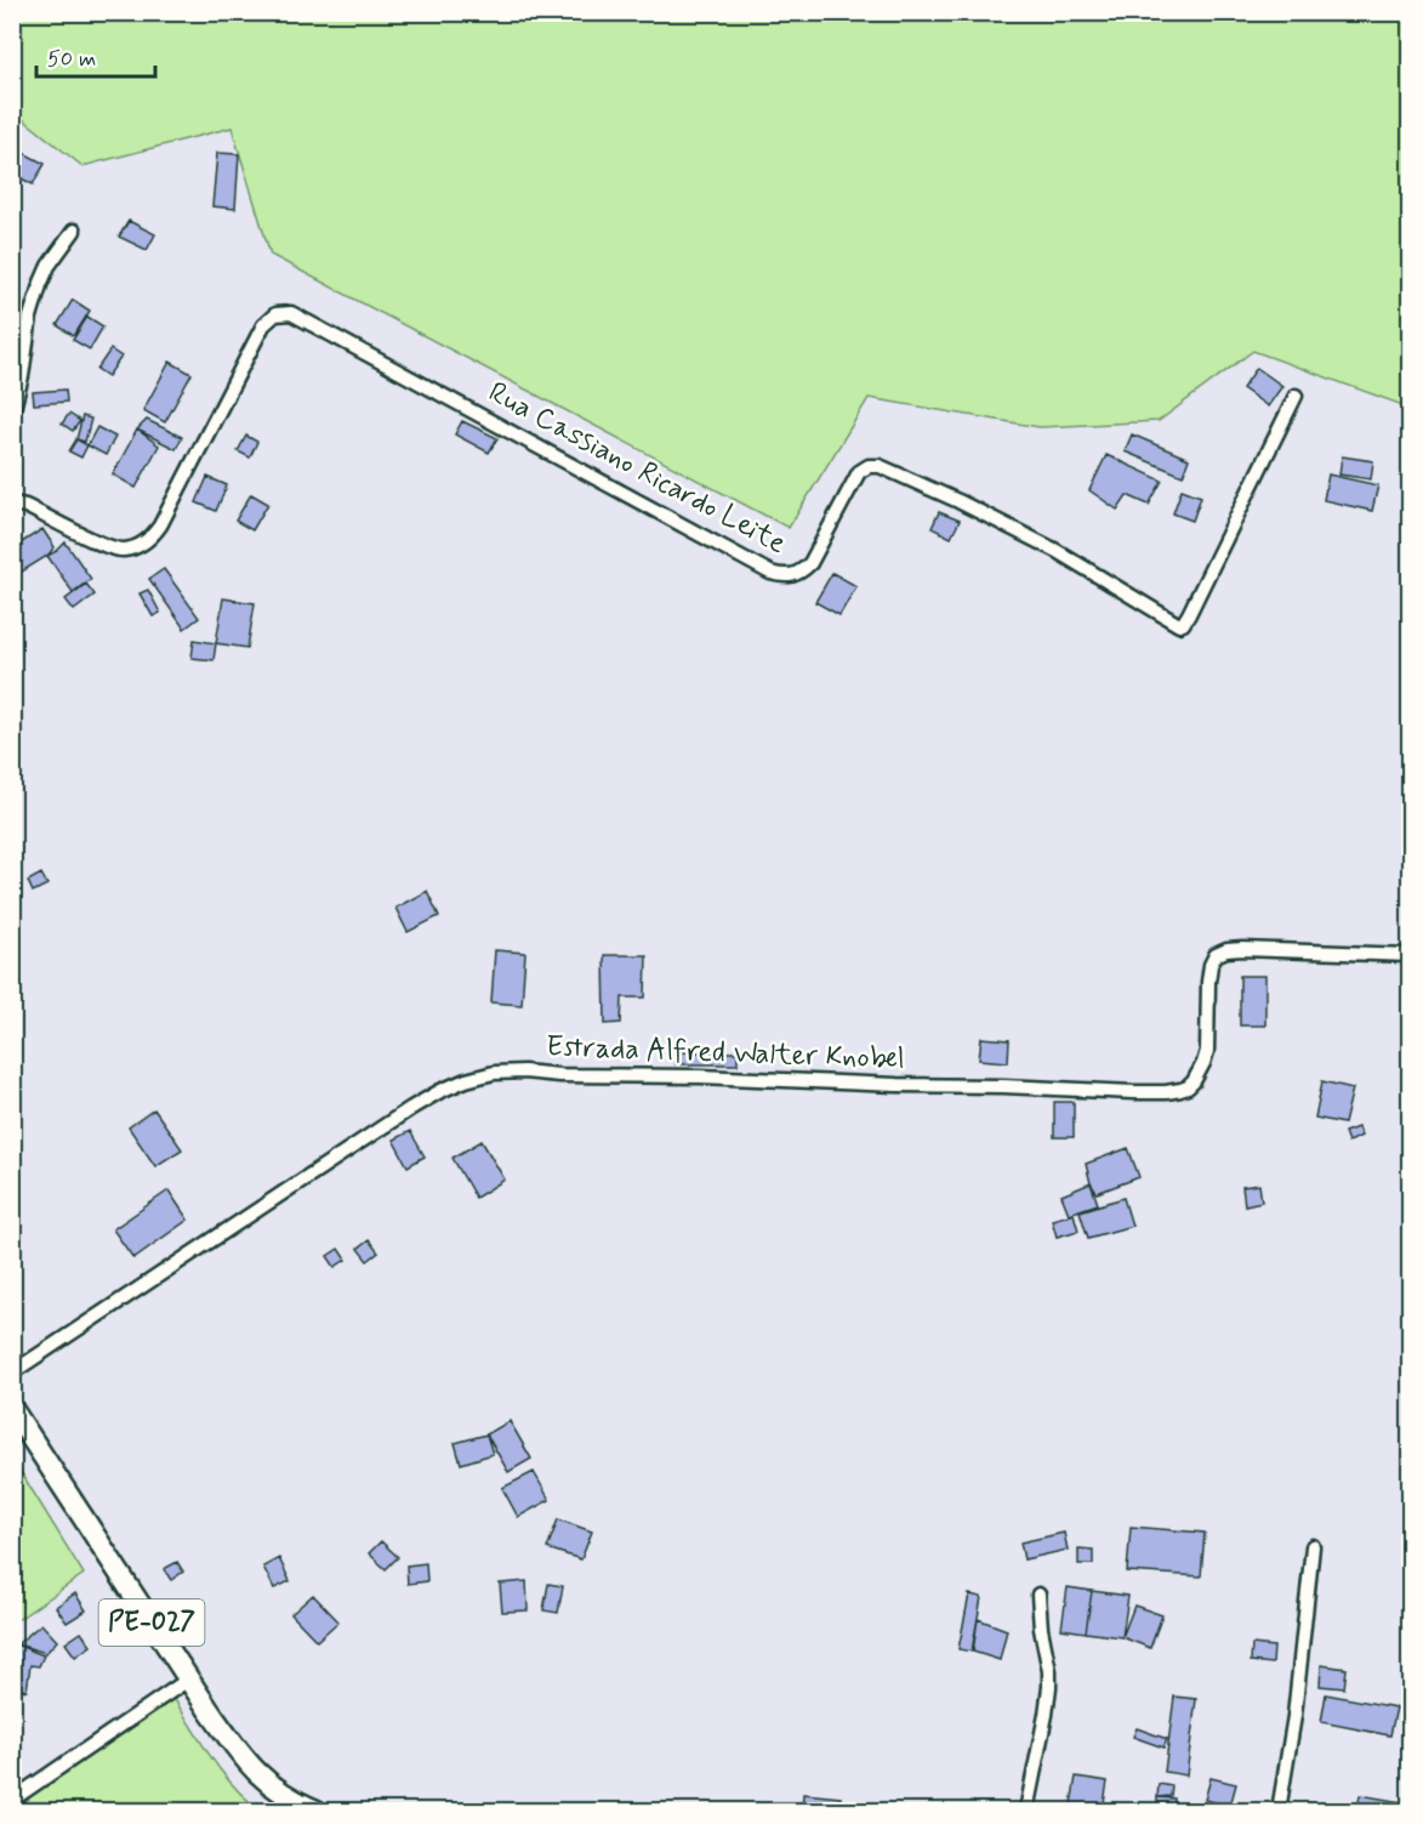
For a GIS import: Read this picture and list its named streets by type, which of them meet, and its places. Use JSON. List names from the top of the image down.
{
  "streets": {
    "main road": ["PE-027"],
    "street": ["Rua Cassiano Ricardo Leite", "Estrada Alfred Walter Knobel"]
  },
  "scale_bar": "50 m"
}
